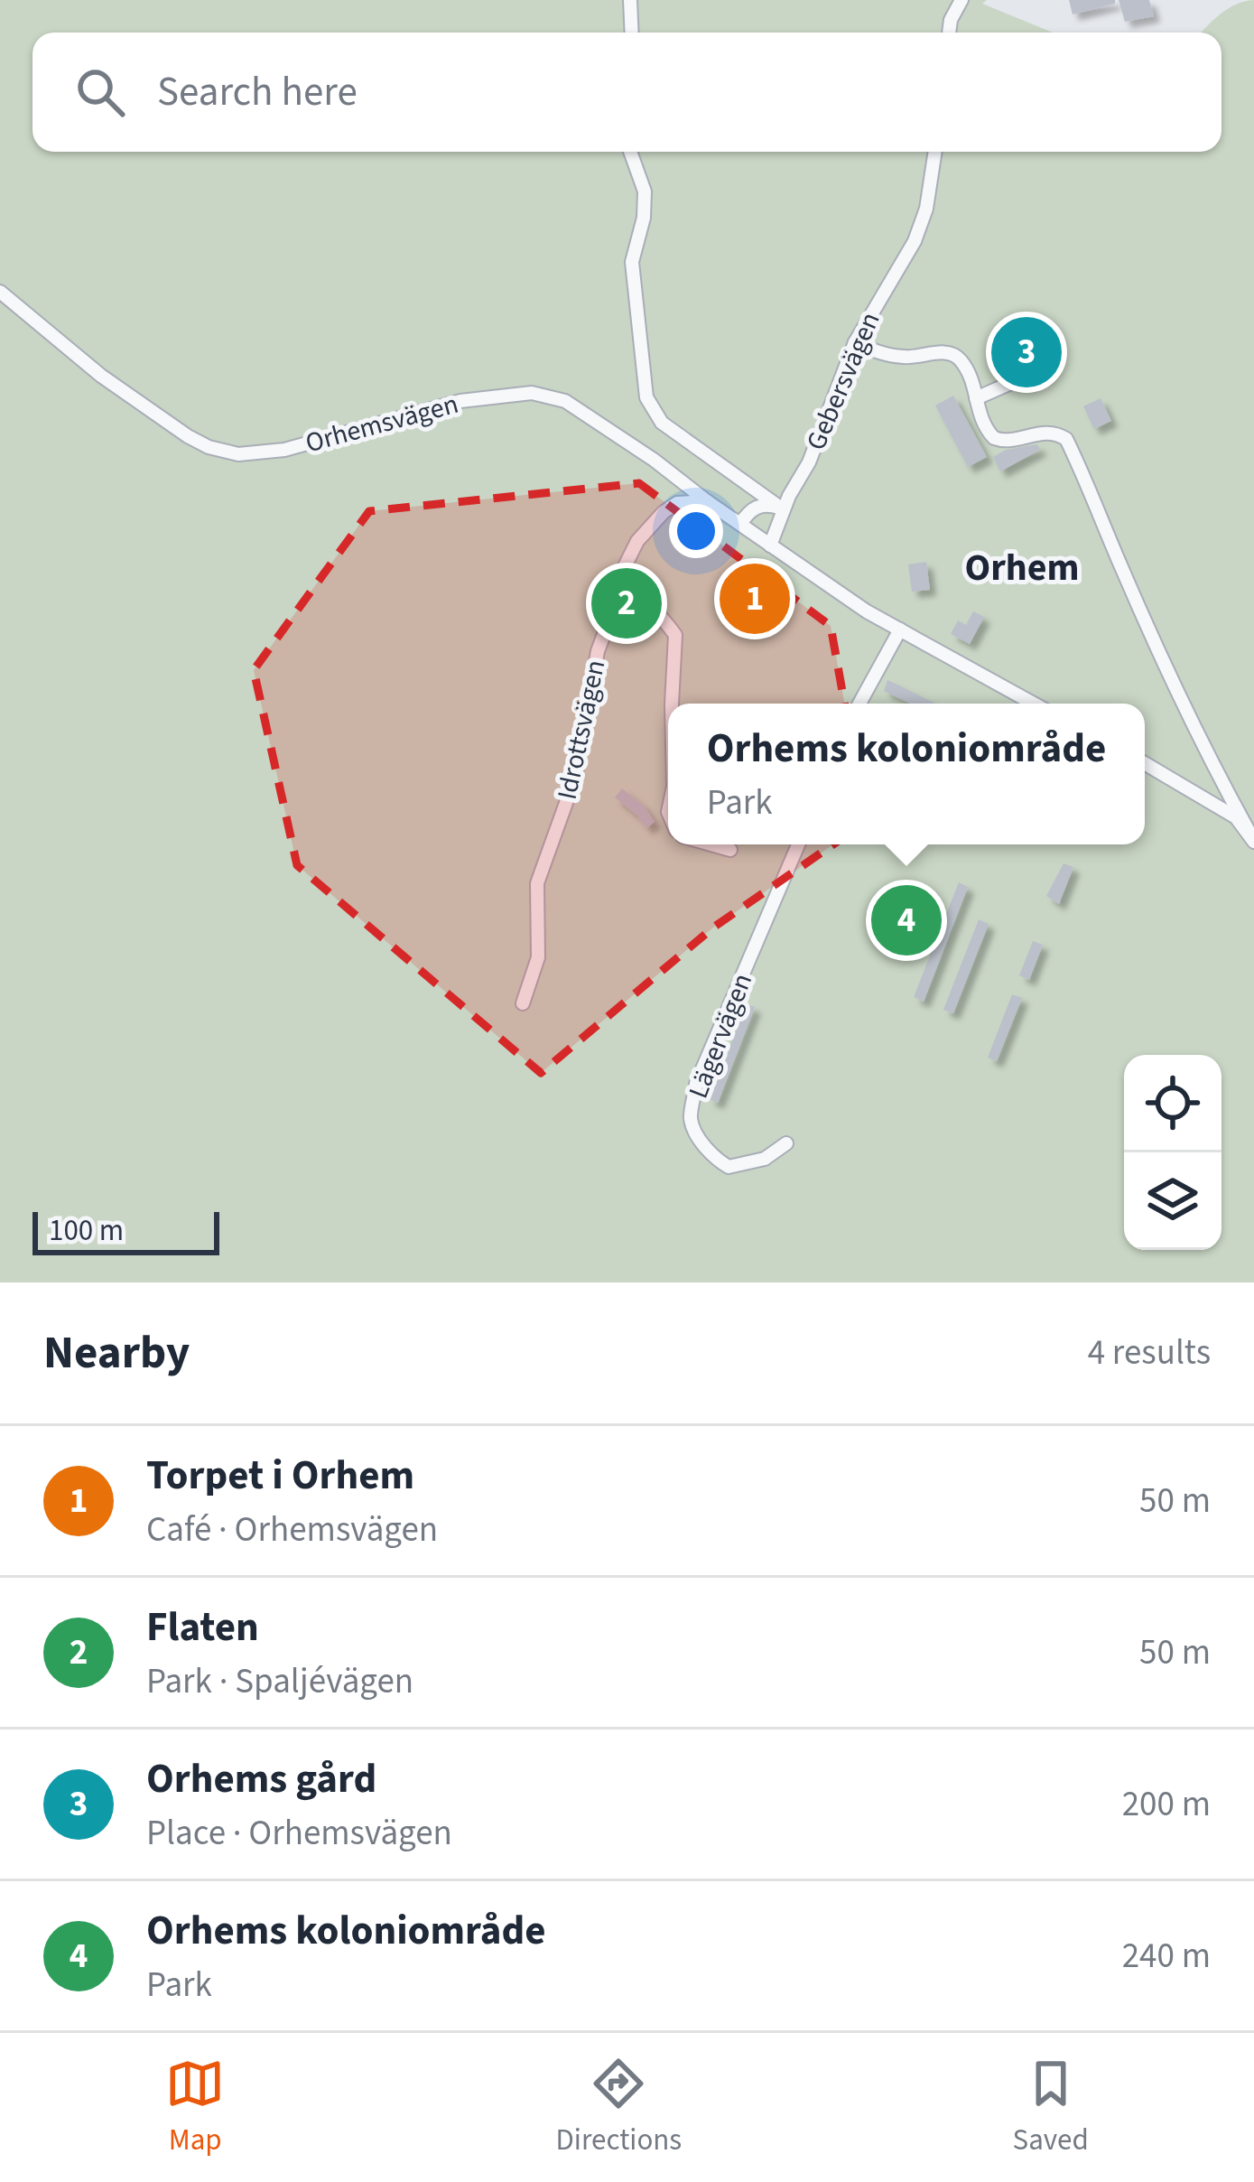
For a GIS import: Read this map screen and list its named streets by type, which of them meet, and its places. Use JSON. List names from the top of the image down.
{
  "streets": {
    "street": [
      "Gebersvägen",
      "Orhemsvägen",
      "Idrottsvägen",
      "Lägervägen"
    ]
  },
  "crossings": [
    ["Orhemsvägen", "Idrottsvägen"]
  ],
  "districts": ["Orhem"],
  "scale_bar": "100 m",
  "page": {
    "search": "Search here",
    "pins": [
      "3",
      "1",
      "2",
      "4"
    ],
    "popup": ["Orhems koloniområde", "Park"],
    "scale": "100 m",
    "heading": ["Nearby", "4 results"],
    "list": [
      {
        "mark": "1",
        "name": "Torpet i Orhem",
        "note": "Café · Orhemsvägen",
        "value": "50 m"
      },
      {
        "mark": "2",
        "name": "Flaten",
        "note": "Park · Spaljévägen",
        "value": "50 m"
      },
      {
        "mark": "3",
        "name": "Orhems gård",
        "note": "Place · Orhemsvägen",
        "value": "200 m"
      },
      {
        "mark": "4",
        "name": "Orhems koloniområde",
        "note": "Park",
        "value": "240 m"
      }
    ],
    "nav": ["Map", "Directions", "Saved"]
  }
}
